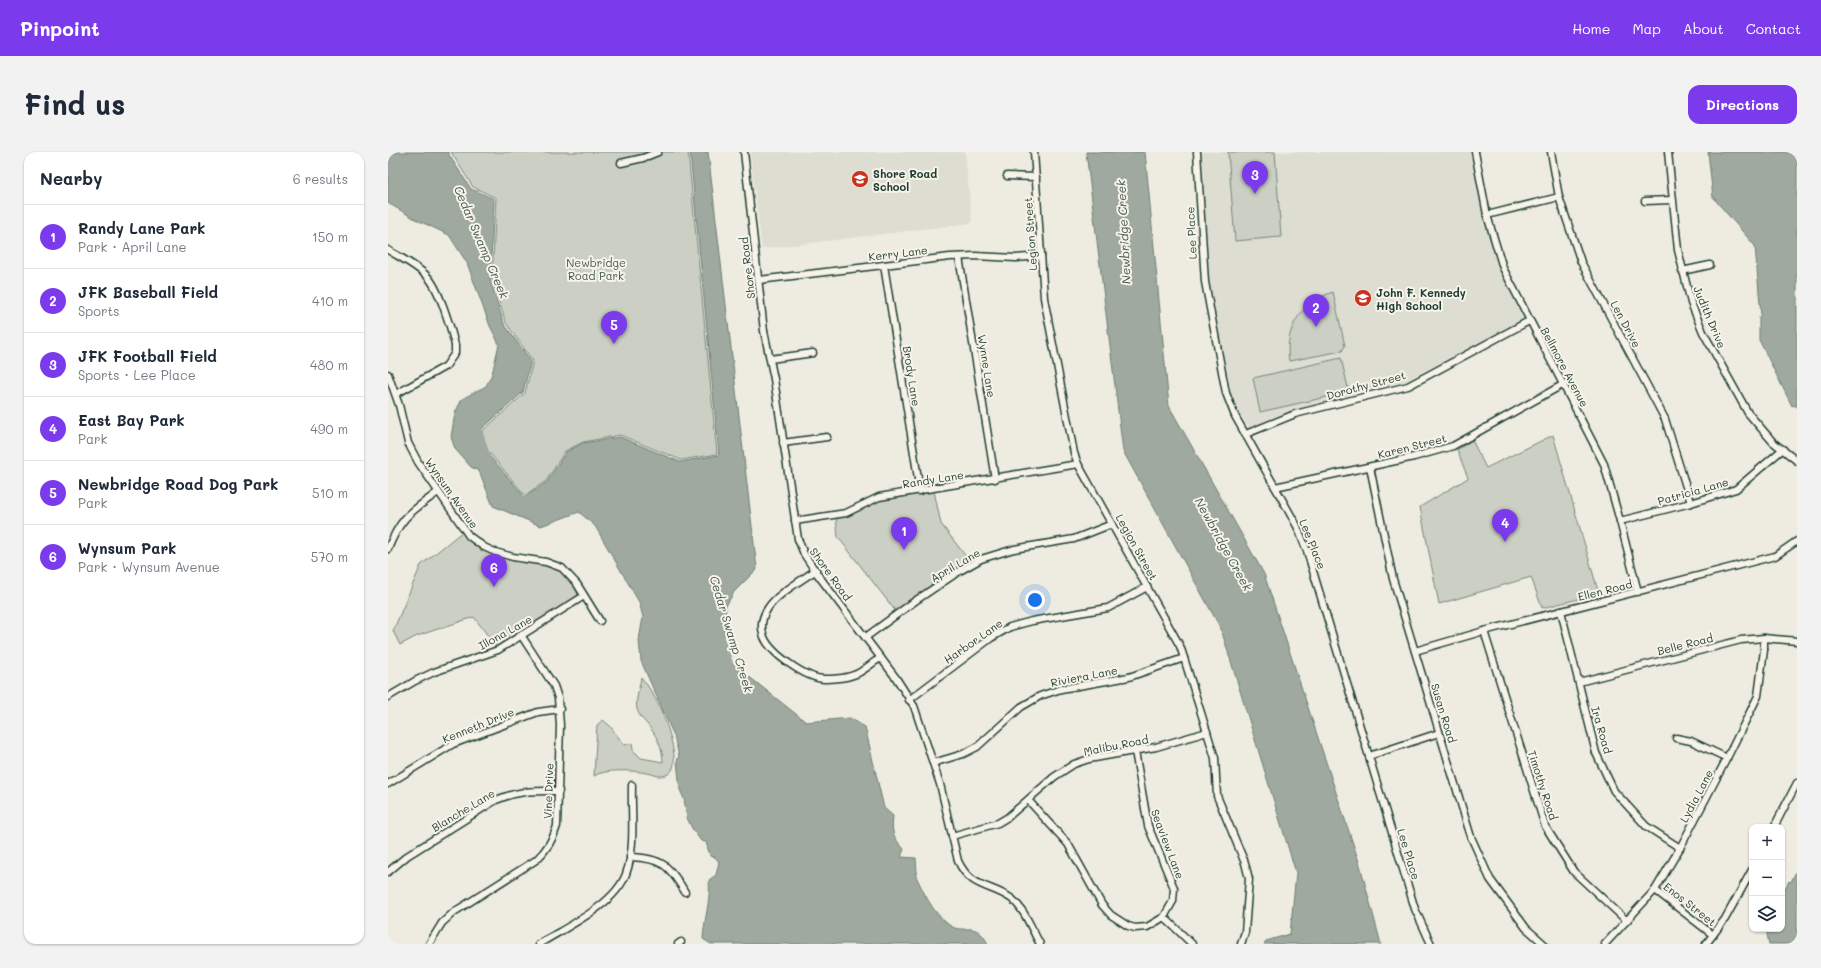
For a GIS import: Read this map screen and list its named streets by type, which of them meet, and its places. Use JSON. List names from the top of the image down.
{
  "streets": {
    "street": [
      "Lee Place",
      "Legion Street",
      "Kerry Lane",
      "Shore Road",
      "Judith Drive",
      "Len Drive",
      "Wynne Lane",
      "Bellmore Avenue",
      "Brody Lane",
      "Dorothy Street",
      "Karen Street",
      "Randy Lane",
      "Patricia Lane",
      "Wynsum Avenue",
      "April Lane",
      "Ellen Road",
      "Illona Lane",
      "Harbor Lane",
      "Belle Road",
      "Riviera Lane",
      "Susan Road",
      "Kenneth Drive",
      "Ira Road",
      "Malibu Road",
      "Timothy Road",
      "Vine Drive",
      "Lydia Lane",
      "Blanche Lane",
      "Seaview Lane",
      "Enos Street"
    ]
  },
  "crossings": [
    ["Lee Place", "Dorothy Street"],
    ["Lee Place", "Karen Street"],
    ["Legion Street", "Kerry Lane"],
    ["Legion Street", "Randy Lane"],
    ["Legion Street", "April Lane"],
    ["Legion Street", "Harbor Lane"],
    ["Legion Street", "Riviera Lane"],
    ["Legion Street", "Malibu Road"],
    ["Kerry Lane", "Shore Road"],
    ["Kerry Lane", "Wynne Lane"],
    ["Kerry Lane", "Brody Lane"],
    ["Shore Road", "Randy Lane"],
    ["Shore Road", "April Lane"],
    ["Shore Road", "Harbor Lane"],
    ["Shore Road", "Riviera Lane"],
    ["Shore Road", "Malibu Road"],
    ["Judith Drive", "Patricia Lane"],
    ["Len Drive", "Patricia Lane"],
    ["Wynne Lane", "Randy Lane"],
    ["Bellmore Avenue", "Dorothy Street"],
    ["Bellmore Avenue", "Karen Street"],
    ["Bellmore Avenue", "Patricia Lane"],
    ["Bellmore Avenue", "Ellen Road"],
    ["Brody Lane", "Randy Lane"],
    ["Karen Street", "Susan Road"],
    ["Wynsum Avenue", "Illona Lane"],
    ["Ellen Road", "Susan Road"],
    ["Ellen Road", "Ira Road"],
    ["Ellen Road", "Timothy Road"],
    ["Illona Lane", "Vine Drive"],
    ["Belle Road", "Ira Road"],
    ["Belle Road", "Lydia Lane"],
    ["Kenneth Drive", "Vine Drive"],
    ["Ira Road", "Lydia Lane"],
    ["Malibu Road", "Seaview Lane"],
    ["Timothy Road", "Lydia Lane"],
    ["Vine Drive", "Blanche Lane"],
    ["Lydia Lane", "Enos Street"]
  ],
  "water": ["Newbridge Creek", "Cedar Swamp Creek"],
  "parks": ["Newbridge Road Park"],
  "places": {
    "school or university": ["Shore Road School", "John F. Kennedy High School"]
  },
  "page": {
    "header": "Pinpoint",
    "nav": [
      "Home",
      "Map",
      "About",
      "Contact"
    ],
    "buttons": "Directions",
    "title": "Find us",
    "heading": ["Nearby", "6 results"],
    "pins": [
      "3",
      "2",
      "5",
      "4",
      "1",
      "6"
    ],
    "list": [
      {
        "mark": "1",
        "name": "Randy Lane Park",
        "note": "Park · April Lane",
        "value": "150 m"
      },
      {
        "mark": "2",
        "name": "JFK Baseball Field",
        "note": "Sports",
        "value": "410 m"
      },
      {
        "mark": "3",
        "name": "JFK Football Field",
        "note": "Sports · Lee Place",
        "value": "480 m"
      },
      {
        "mark": "4",
        "name": "East Bay Park",
        "note": "Park",
        "value": "490 m"
      },
      {
        "mark": "5",
        "name": "Newbridge Road Dog Park",
        "note": "Park",
        "value": "510 m"
      },
      {
        "mark": "6",
        "name": "Wynsum Park",
        "note": "Park · Wynsum Avenue",
        "value": "570 m"
      }
    ],
    "map_buttons": ["+", "−"]
  }
}
